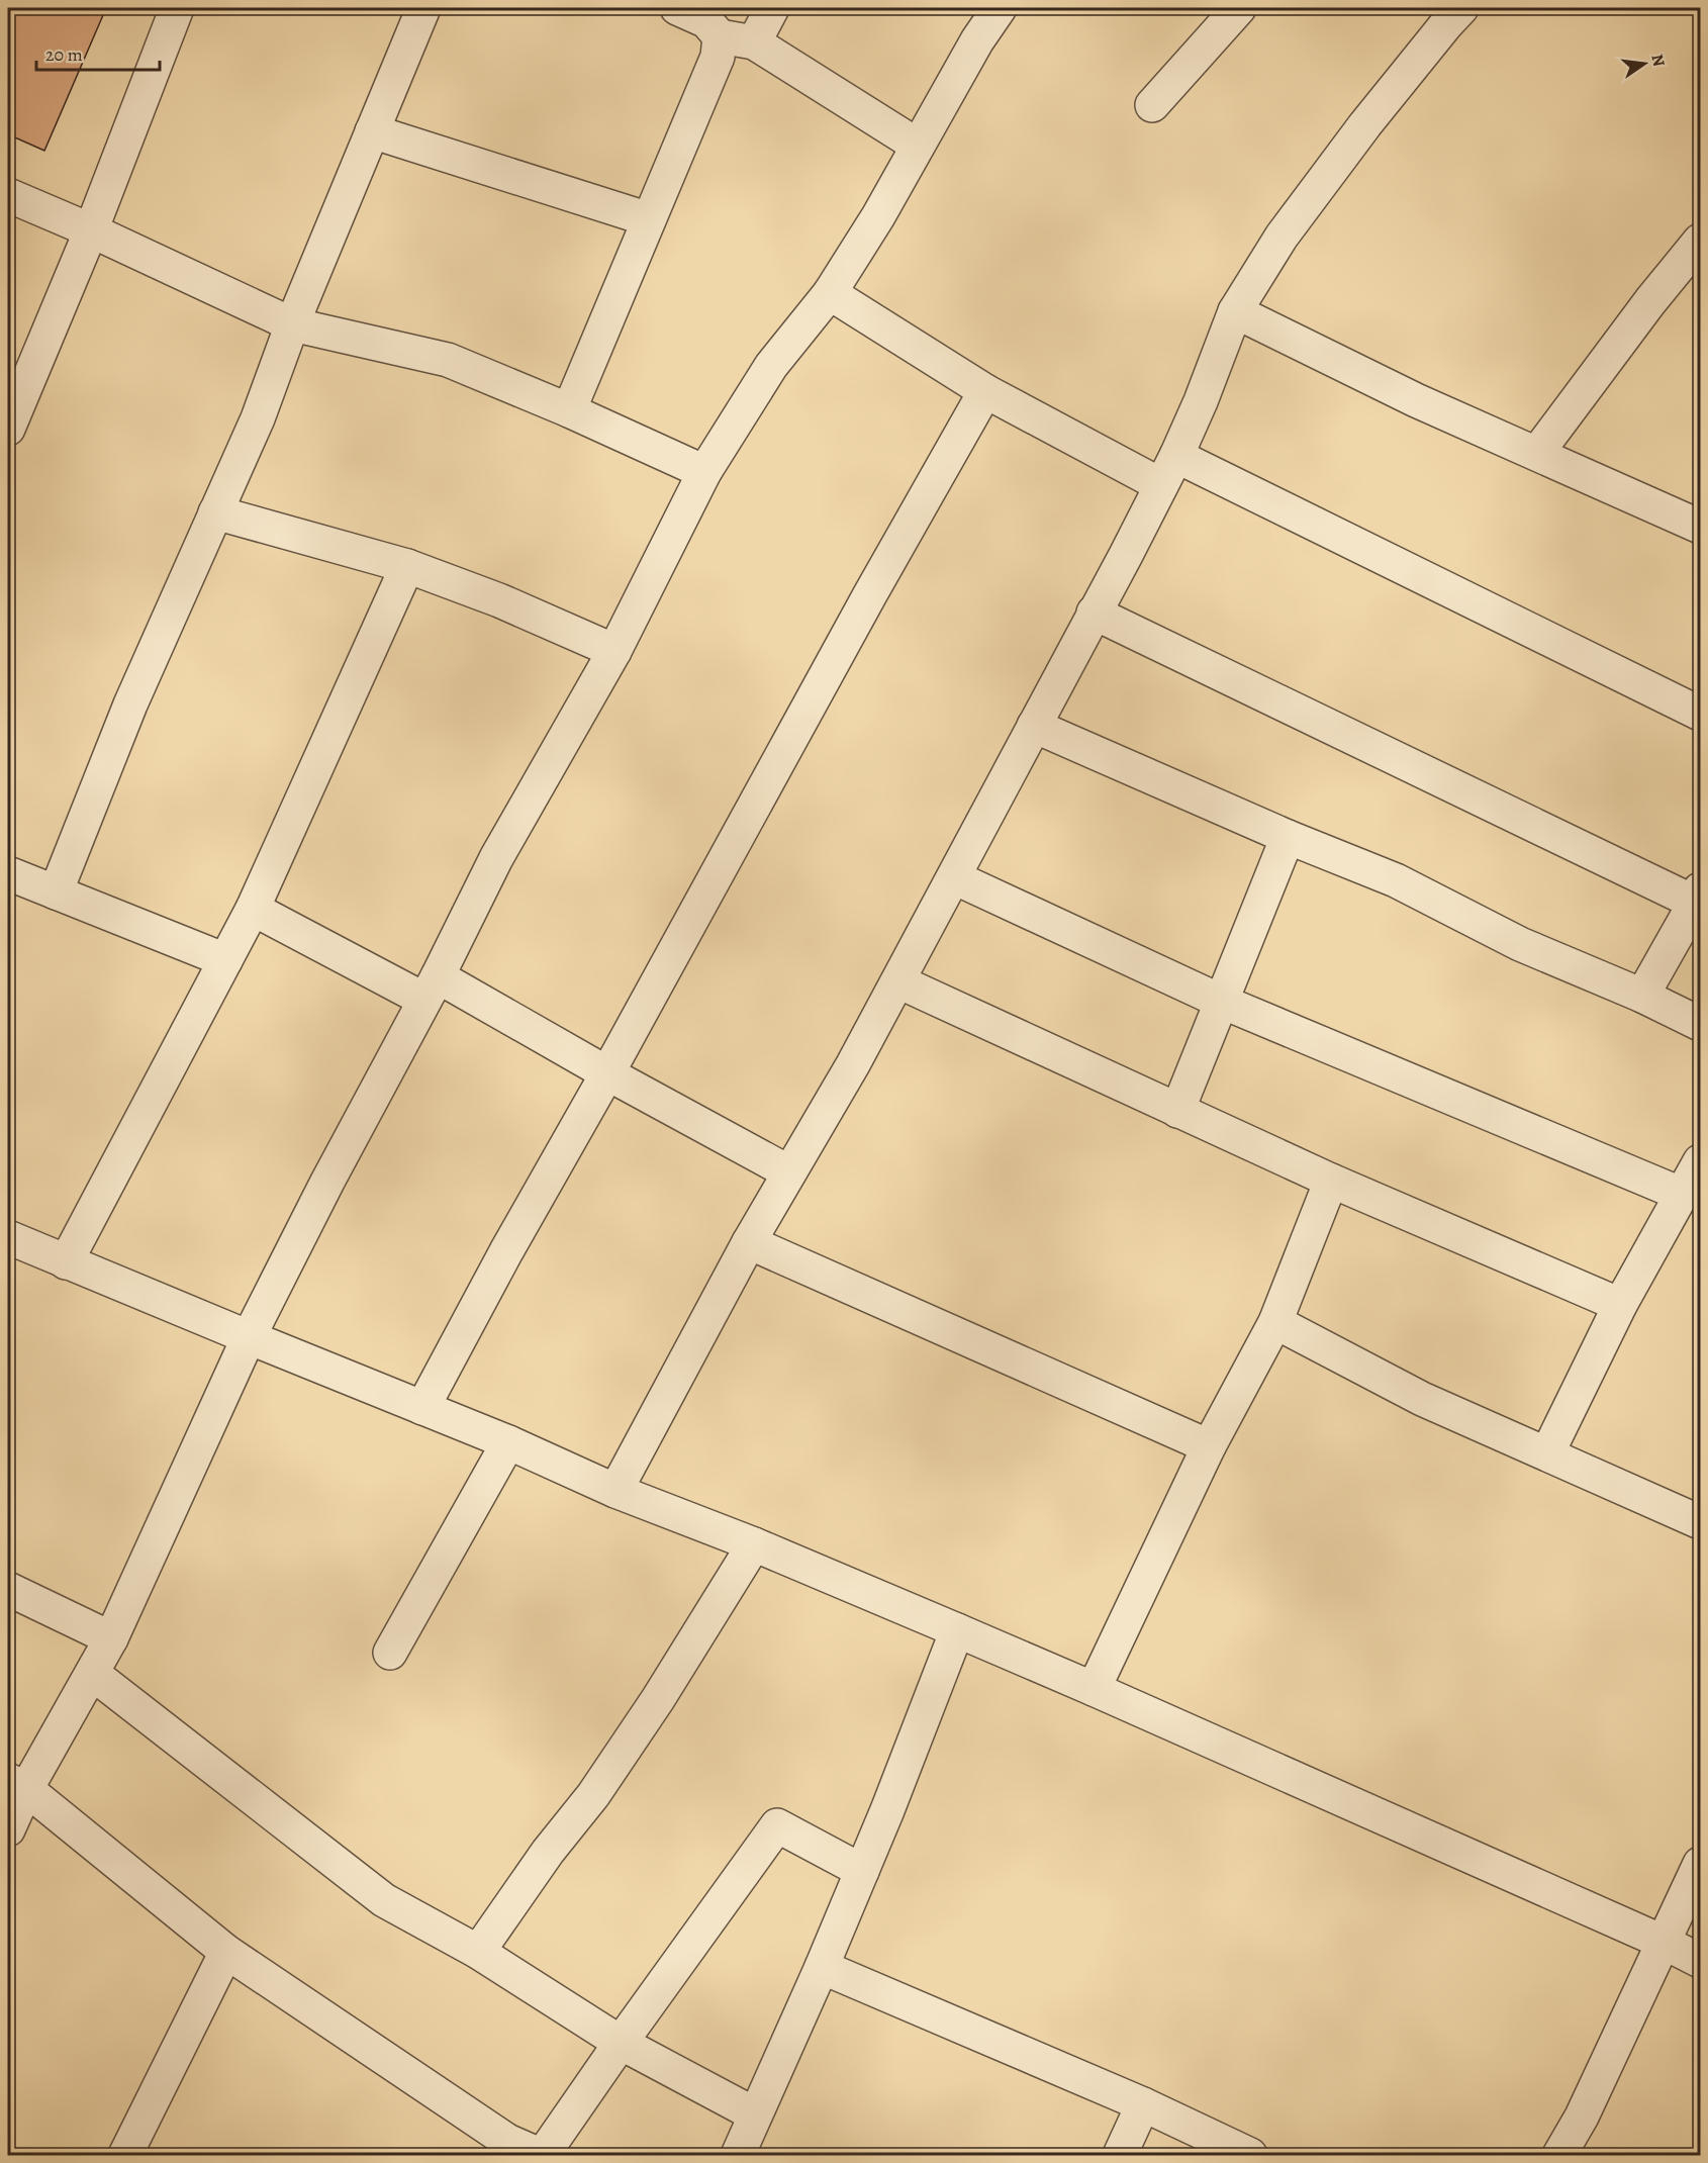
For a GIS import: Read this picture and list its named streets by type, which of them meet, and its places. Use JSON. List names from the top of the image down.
{
  "scale_bar": "20 m",
  "north": "right"
}
